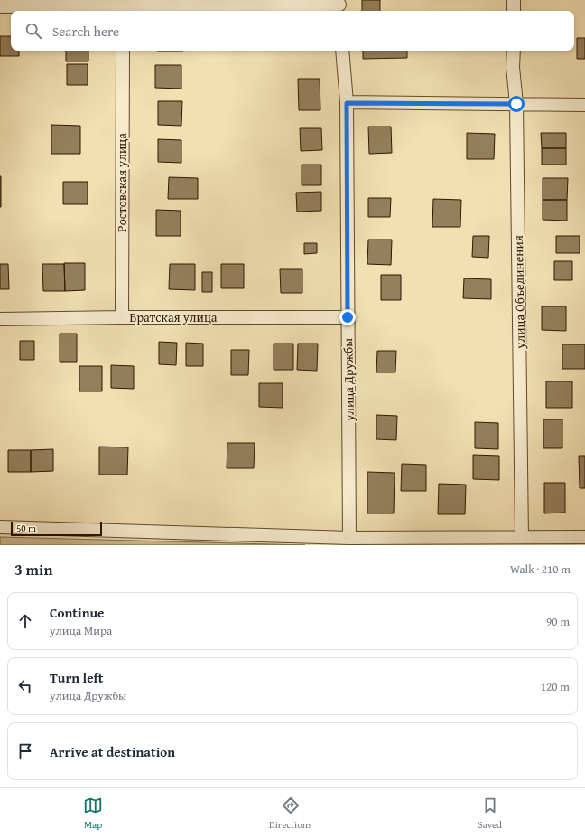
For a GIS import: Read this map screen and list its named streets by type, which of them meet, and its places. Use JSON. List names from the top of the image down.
{
  "streets": {
    "street": [
      "Ростовская улица",
      "улица Объединения",
      "Братская улица",
      "улица Дружбы"
    ]
  },
  "crossings": [
    ["Ростовская улица", "Братская улица"],
    ["Братская улица", "улица Дружбы"]
  ],
  "scale_bar": "50 m",
  "page": {
    "search": "Search here",
    "scale": "50 m",
    "heading": ["3 min", "Walk · 210 m"],
    "list": [
      ["Continue", "улица Мира", "90 m"],
      ["Turn left", "улица Дружбы", "120 m"],
      "Arrive at destination"
    ],
    "nav": ["Map", "Directions", "Saved"]
  }
}
